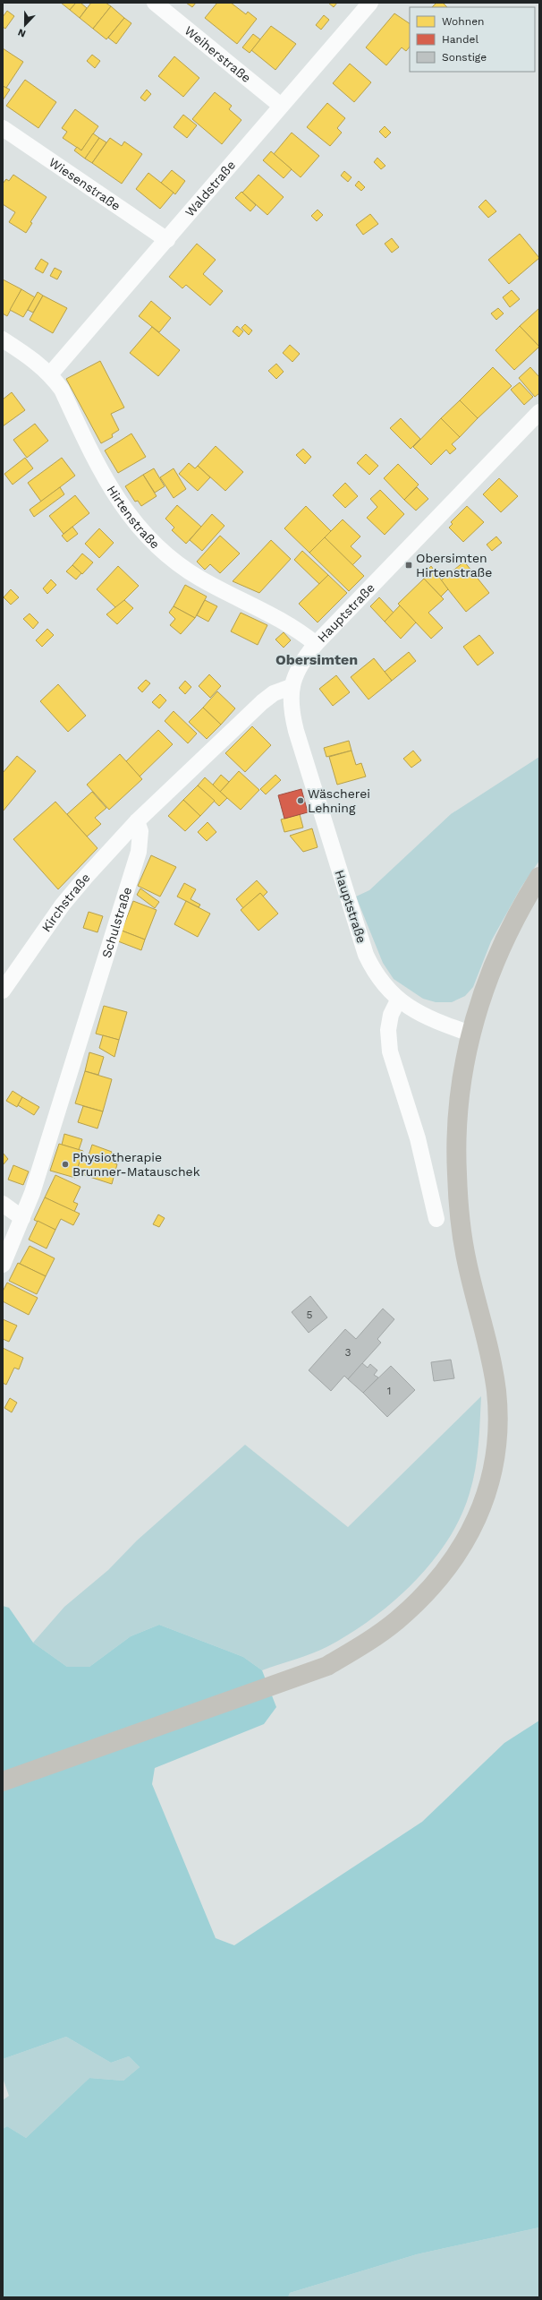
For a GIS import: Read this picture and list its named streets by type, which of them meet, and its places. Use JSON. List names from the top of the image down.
{
  "streets": {
    "street": [
      "Weiherstraße",
      "Wiesenstraße",
      "Waldstraße",
      "Hirtenstraße",
      "Hauptstraße",
      "Kirchstraße",
      "Schulstraße"
    ]
  },
  "crossings": [
    ["Weiherstraße", "Waldstraße"],
    ["Wiesenstraße", "Waldstraße"],
    ["Waldstraße", "Hirtenstraße"],
    ["Hirtenstraße", "Hauptstraße"],
    ["Kirchstraße", "Schulstraße"]
  ],
  "districts": ["Obersimten"],
  "places": {
    "transit": ["Obersimten Hirtenstraße"],
    "other": ["Wäscherei Lehning", "Physiotherapie Brunner-Matauschek"]
  },
  "house_numbers": ["5", "3", "1"],
  "legend": ["Wohnen", "Handel", "Sonstige"],
  "north": "bottom"
}
